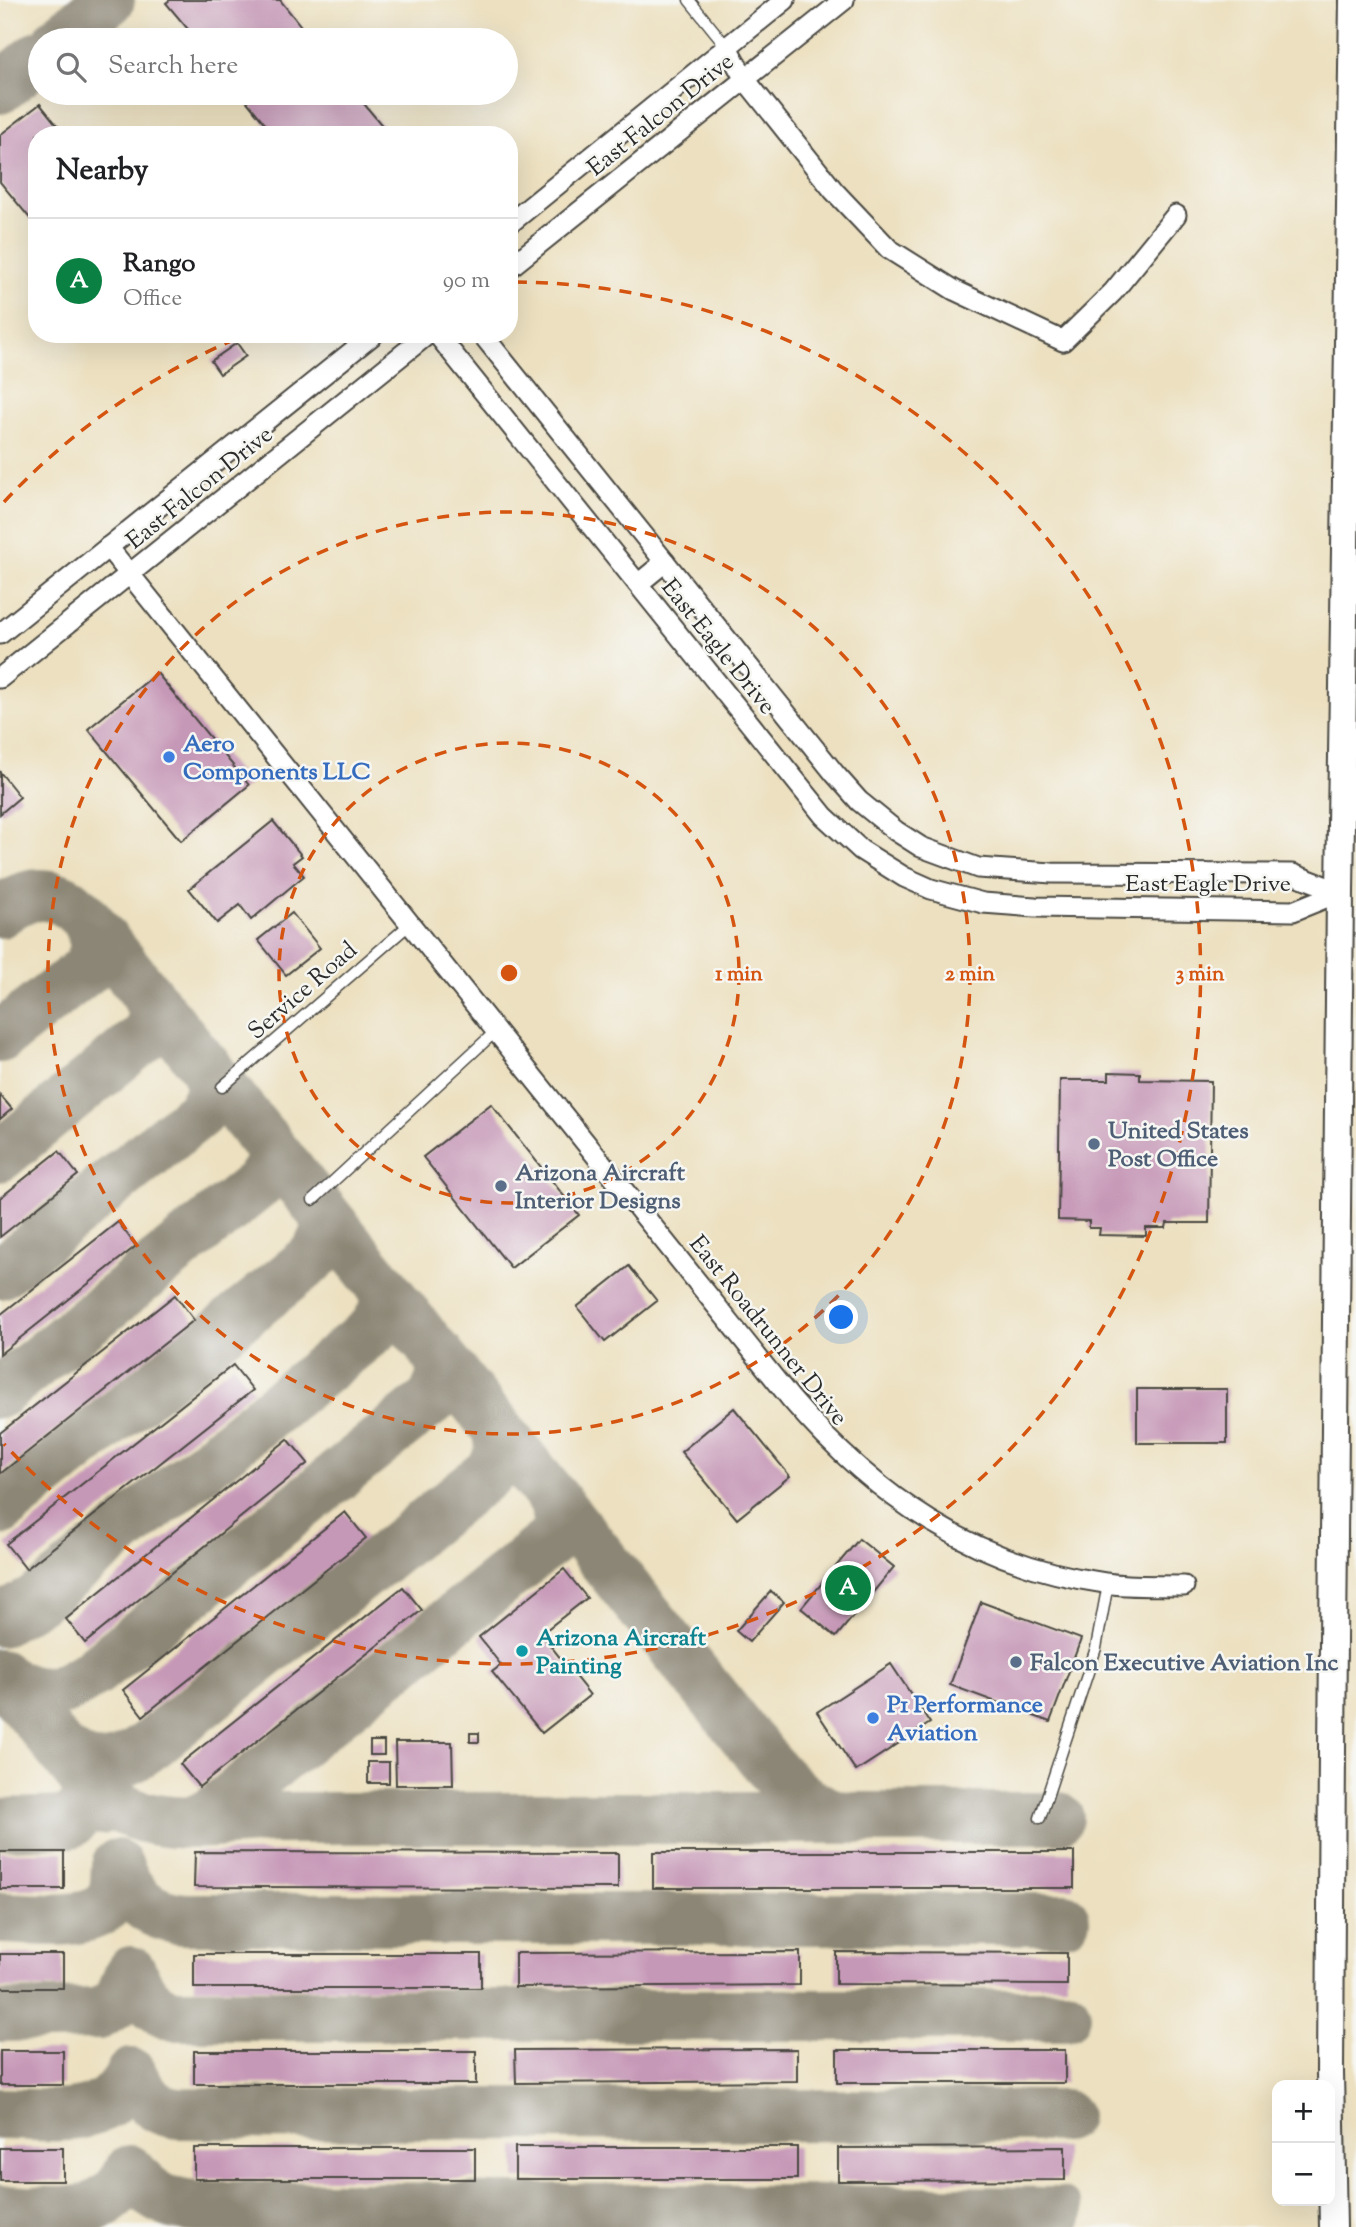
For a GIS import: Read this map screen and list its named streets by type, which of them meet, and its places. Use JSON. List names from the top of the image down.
{
  "streets": {
    "street": ["East Falcon Drive", "East Eagle Drive", "East Roadrunner Drive"],
    "lane": ["Service Road"]
  },
  "crossings": [
    ["East Falcon Drive", "East Roadrunner Drive"],
    ["Service Road", "East Roadrunner Drive"]
  ],
  "places": [
    "Aero Components LLC",
    "United States Post Office",
    "Arizona Aircraft Interior Designs",
    "Arizona Aircraft Painting",
    "Falcon Executive Aviation Inc",
    "P1 Performance Aviation"
  ],
  "page": {
    "search": "Search here",
    "heading": "Nearby",
    "list": [
      {
        "mark": "A",
        "name": "Rango",
        "note": "Office",
        "value": "90 m"
      }
    ],
    "pins": "A",
    "map_buttons": ["+", "−"]
  },
  "rings": ["1 min", "2 min", "3 min"]
}
